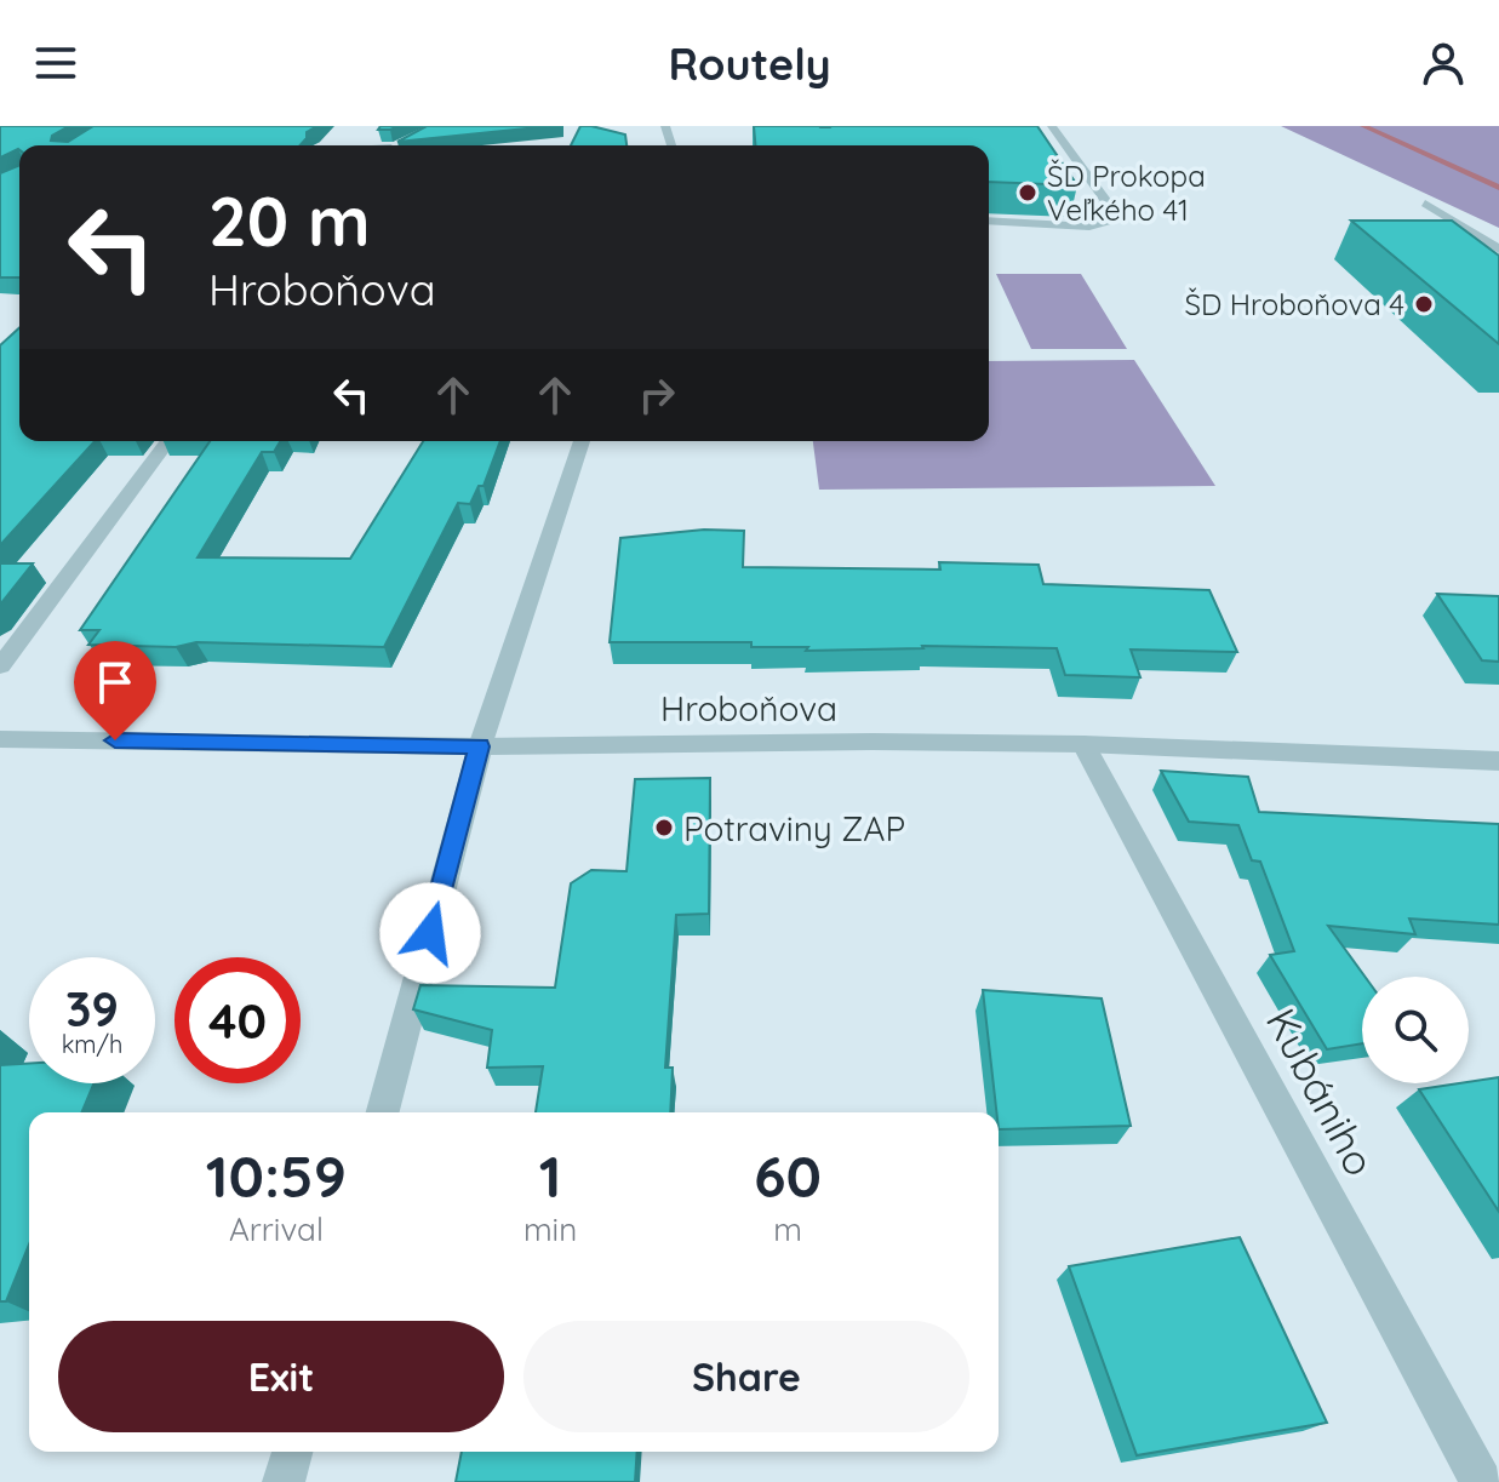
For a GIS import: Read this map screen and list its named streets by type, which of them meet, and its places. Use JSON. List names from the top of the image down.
{
  "streets": {
    "street": ["Hroboňova", "Kubániho"]
  },
  "crossings": [
    ["Hroboňova", "Kubániho"]
  ],
  "places": ["ŠD Prokopa Veľkého 41", "ŠD Hroboňova 4", "Potraviny ZAP"],
  "page": {
    "header": "Routely",
    "turn": ["20 m", "Hroboňova"],
    "speed": "39 km/h",
    "limit": "40",
    "eta": [
      "10:59",
      "Arrival",
      "1",
      "min",
      "60",
      "m"
    ],
    "buttons": ["Exit", "Share"]
  }
}
